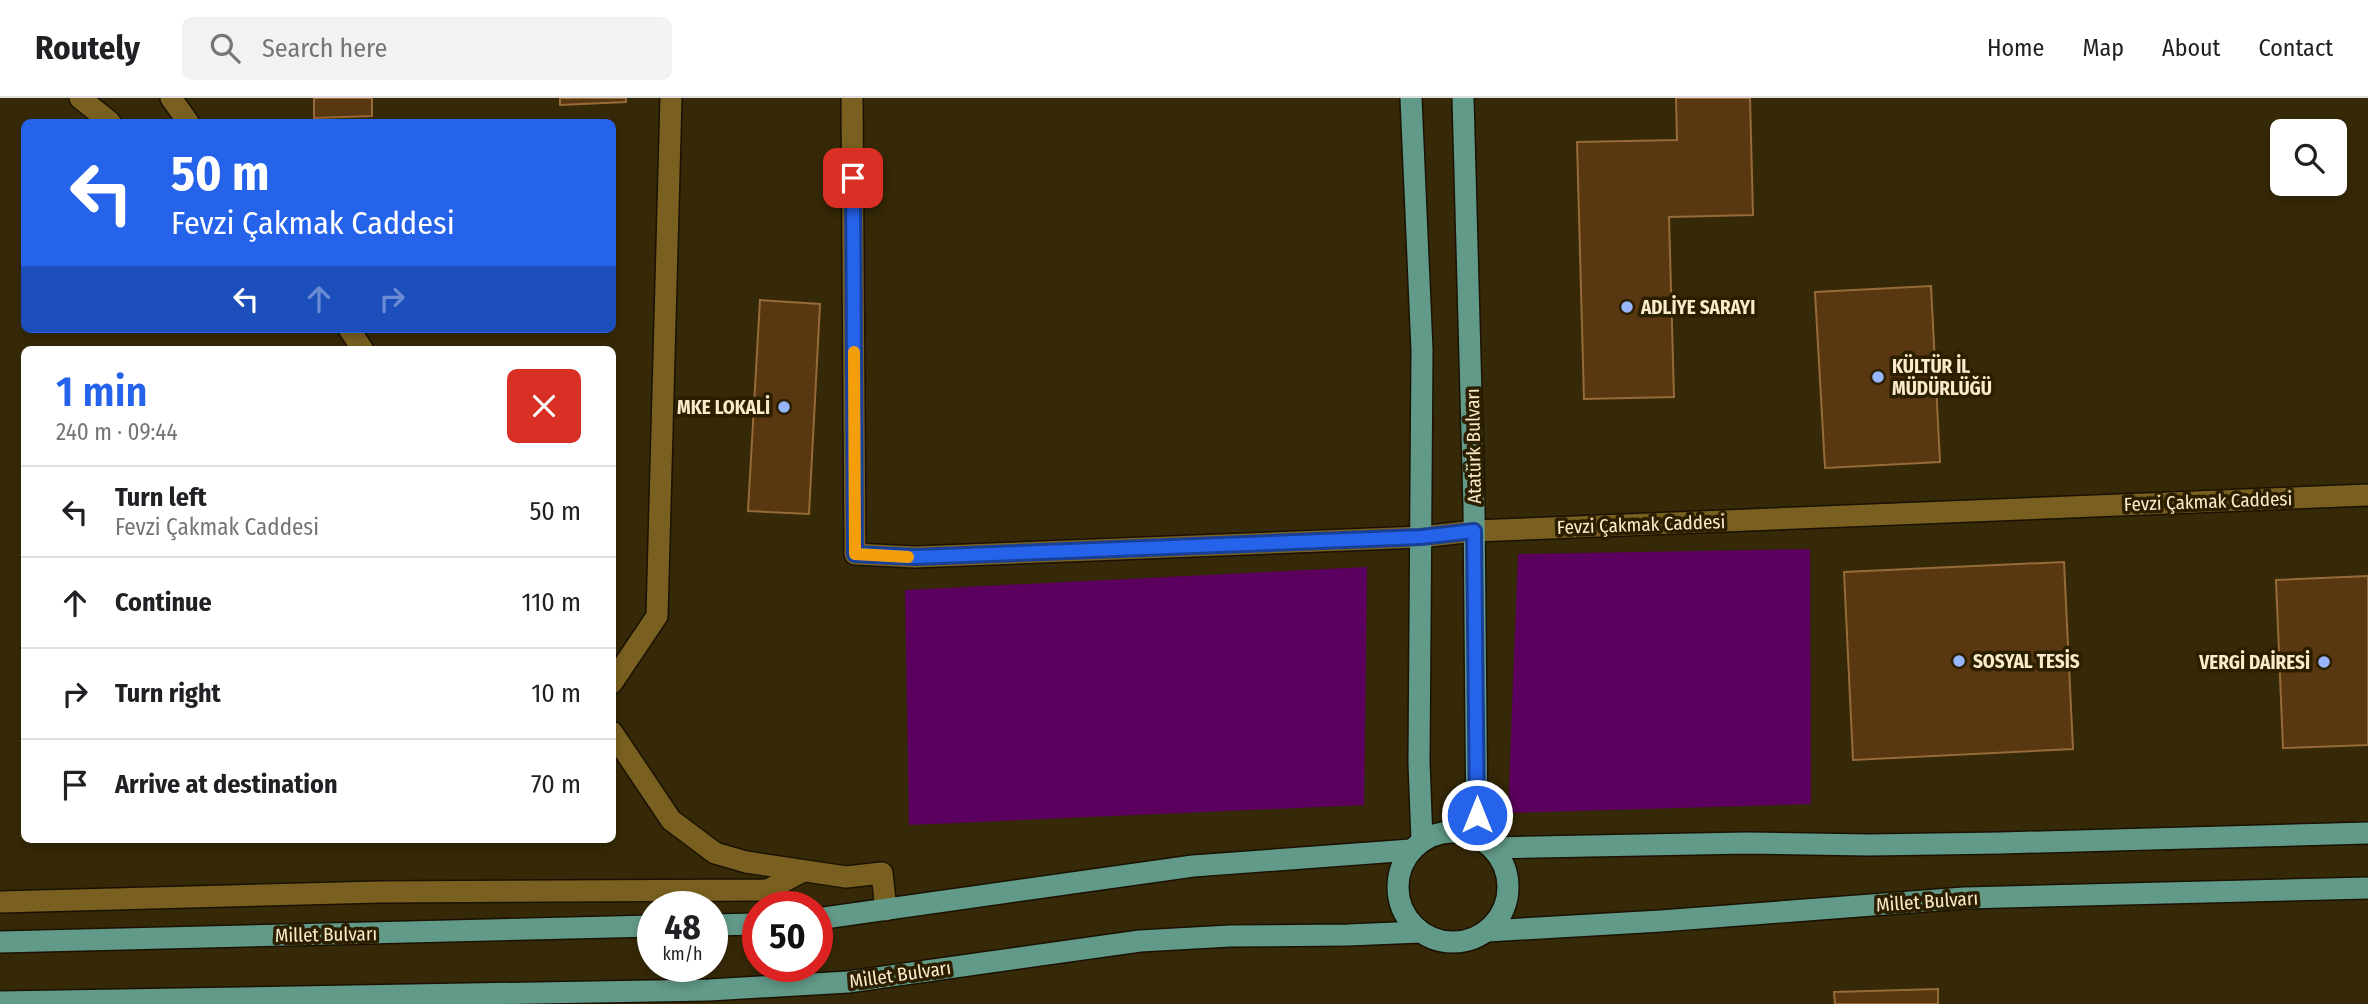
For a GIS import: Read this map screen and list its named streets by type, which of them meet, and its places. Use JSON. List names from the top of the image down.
{
  "streets": {
    "main road": ["Atatürk Bulvarı", "Millet Bulvarı"],
    "street": ["Fevzi Çakmak Caddesi"]
  },
  "crossings": [
    ["Atatürk Bulvarı", "Fevzi Çakmak Caddesi"],
    ["Atatürk Bulvarı", "Millet Bulvarı"]
  ],
  "places": [
    "ADLİYE SARAYI",
    "KÜLTÜR İL MÜDÜRLÜĞÜ",
    "MKE LOKALİ",
    "SOSYAL TESİS",
    "VERGİ DAİRESİ"
  ],
  "page": {
    "header": "Routely",
    "search": "Search here",
    "nav": [
      "Home",
      "Map",
      "About",
      "Contact"
    ],
    "turn": ["50 m", "Fevzi Çakmak Caddesi"],
    "heading": ["1 min", "240 m · 09:44"],
    "list": [
      {
        "name": "Turn left",
        "note": "Fevzi Çakmak Caddesi",
        "value": "50 m"
      },
      {
        "name": "Continue",
        "value": "110 m"
      },
      {
        "name": "Turn right",
        "value": "10 m"
      },
      {
        "name": "Arrive at destination",
        "value": "70 m"
      }
    ],
    "speed": "48 km/h",
    "limit": "50"
  }
}
